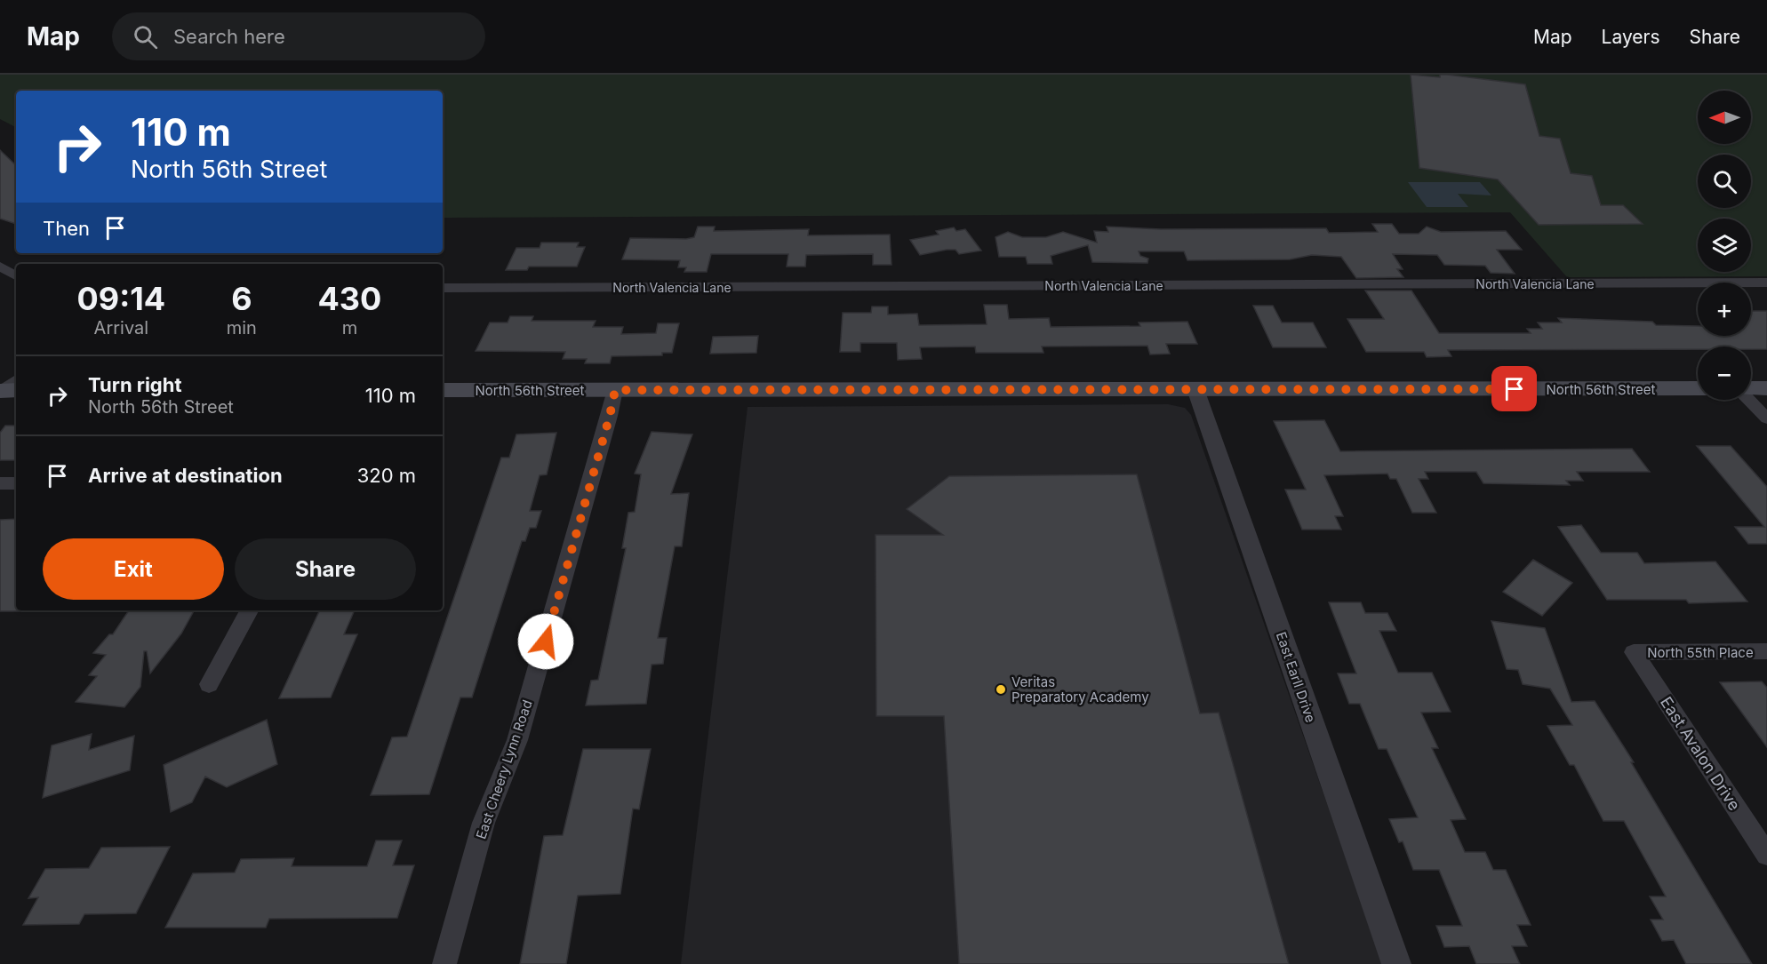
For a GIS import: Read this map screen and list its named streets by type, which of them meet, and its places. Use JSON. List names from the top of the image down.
{
  "streets": {
    "main road": ["North 56th Street"],
    "street": [
      "North Valencia Lane",
      "North 55th Place",
      "East Earll Drive",
      "East Avalon Drive",
      "East Cheery Lynn Road"
    ]
  },
  "crossings": [
    ["North 56th Street", "East Earll Drive"],
    ["North 56th Street", "East Cheery Lynn Road"],
    ["North 55th Place", "East Avalon Drive"]
  ],
  "places": ["Veritas Preparatory Academy"],
  "north": "left",
  "page": {
    "header": "Map",
    "search": "Search here",
    "nav": ["Map", "Layers", "Share"],
    "map_buttons": ["+", "−"],
    "turn": ["110 m", "North 56th Street"],
    "then": "Then",
    "eta": [
      "09:14",
      "Arrival",
      "6",
      "min",
      "430",
      "m"
    ],
    "list": [
      {
        "name": "Turn right",
        "note": "North 56th Street",
        "value": "110 m"
      },
      {
        "name": "Arrive at destination",
        "value": "320 m"
      }
    ],
    "buttons": ["Exit", "Share"]
  }
}
